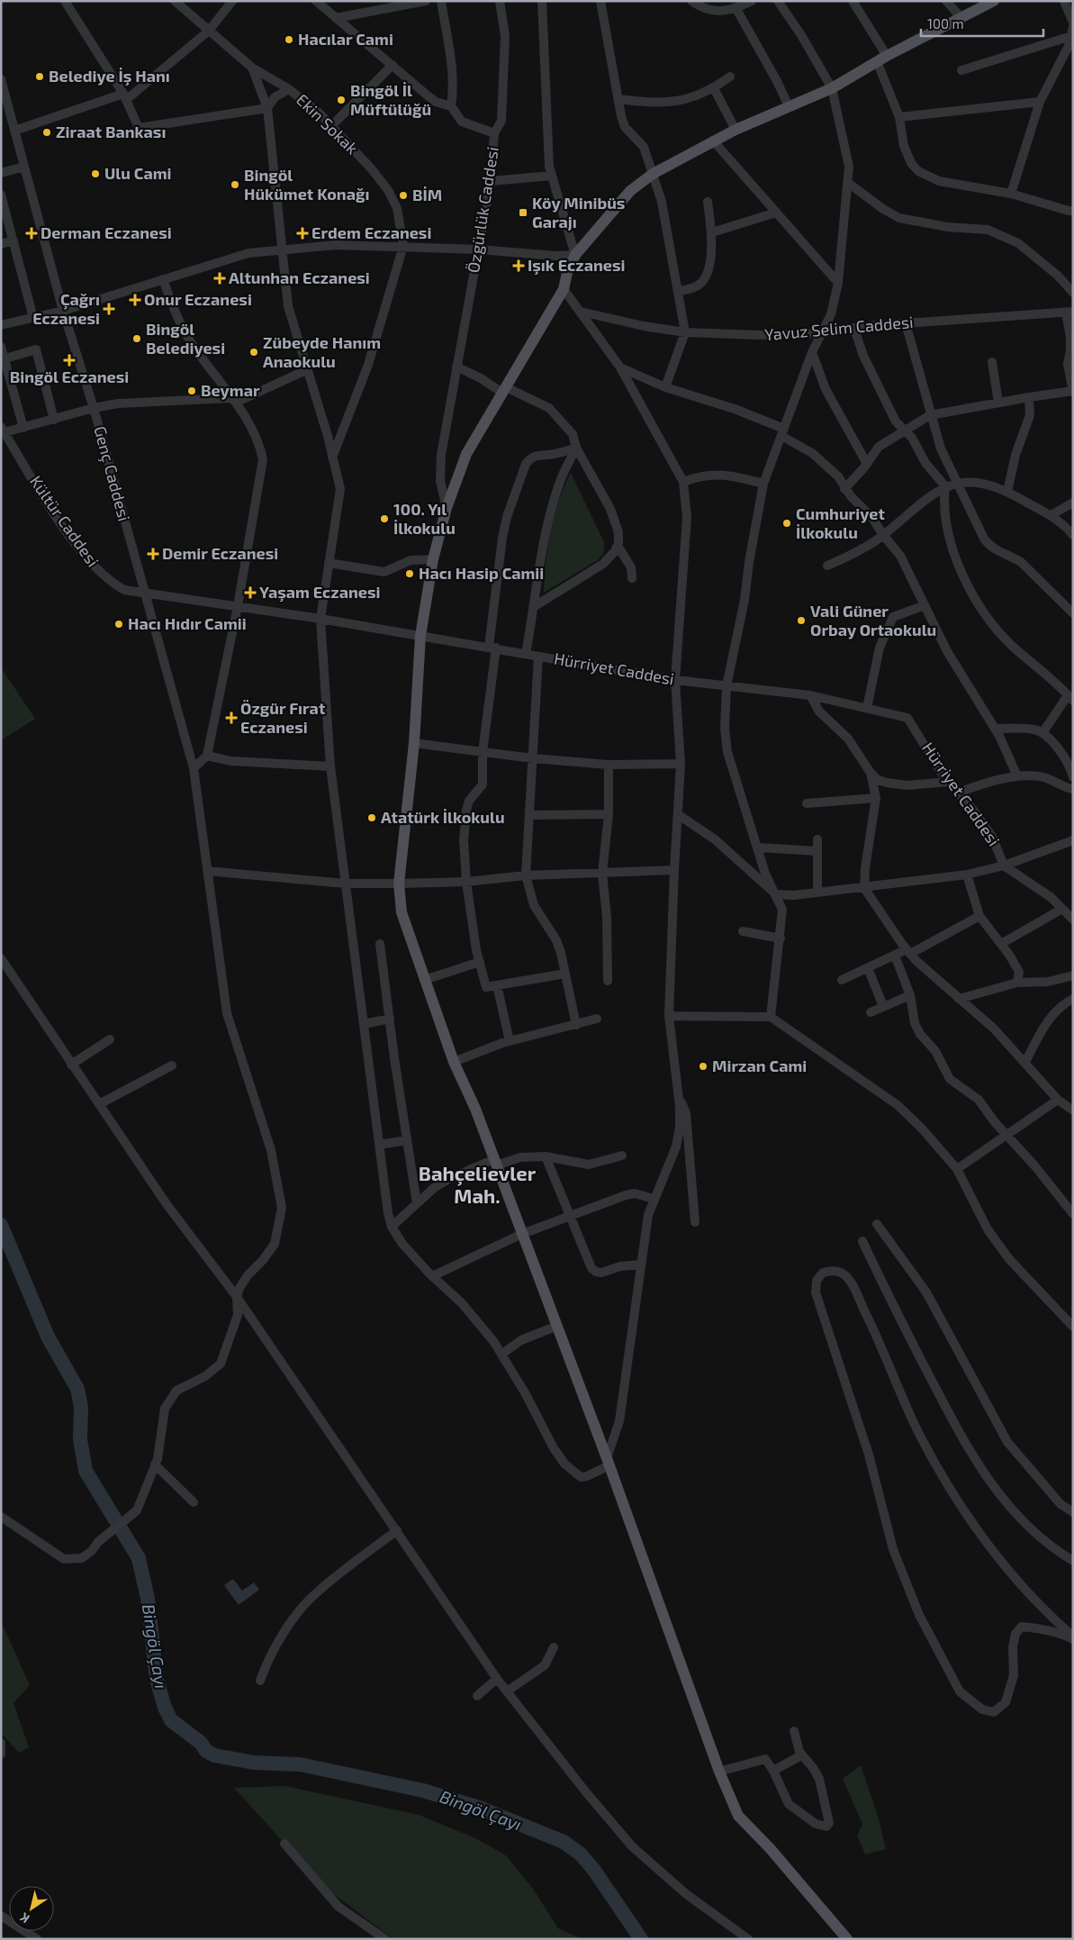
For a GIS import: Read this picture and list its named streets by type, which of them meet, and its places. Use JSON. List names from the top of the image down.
{
  "streets": {
    "street": [
      "Ekin Sokak",
      "Özgürlük Caddesi",
      "Yavuz Selim Caddesi",
      "Genç Caddesi",
      "Kültür Caddesi",
      "Hürriyet Caddesi"
    ]
  },
  "crossings": [
    ["Genç Caddesi", "Kültür Caddesi"],
    ["Genç Caddesi", "Hürriyet Caddesi"],
    ["Kültür Caddesi", "Hürriyet Caddesi"]
  ],
  "districts": ["Bahçelievler Mah."],
  "water": ["Bingöl Çayı"],
  "places": {
    "other": [
      "Hacılar Cami",
      "Belediye İş Hanı",
      "Bingöl İl Müftülüğü",
      "Ziraat Bankası",
      "Ulu Cami",
      "Bingöl Hükümet Konağı",
      "BİM",
      "Bingöl Belediyesi",
      "Zübeyde Hanım Anaokulu",
      "Beymar",
      "100. Yıl İlkokulu",
      "Cumhuriyet İlkokulu",
      "Hacı Hasip Camii",
      "Vali Güner Orbay Ortaokulu",
      "Hacı Hıdır Camii",
      "Atatürk İlkokulu",
      "Mirzan Cami"
    ],
    "transit": ["Köy Minibüs Garajı"],
    "health": [
      "Derman Eczanesi",
      "Erdem Eczanesi",
      "Işık Eczanesi",
      "Altunhan Eczanesi",
      "Onur Eczanesi",
      "Çağrı Eczanesi",
      "Bingöl Eczanesi",
      "Demir Eczanesi",
      "Yaşam Eczanesi",
      "Özgür Fırat Eczanesi"
    ]
  },
  "scale_bar": "100 m",
  "north": "bottom left"
}
